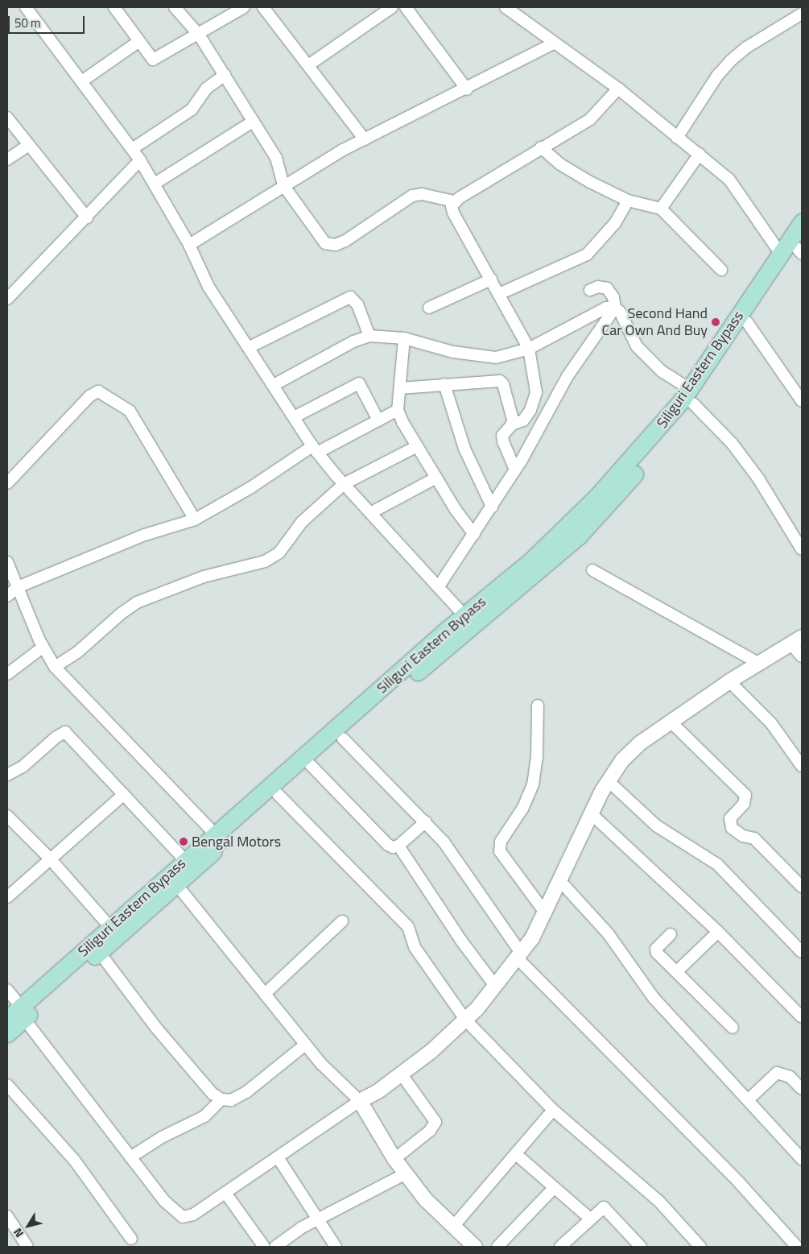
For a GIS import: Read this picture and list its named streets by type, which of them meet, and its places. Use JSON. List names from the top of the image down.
{
  "streets": {
    "main road": ["Siliguri Eastern Bypass"]
  },
  "places": ["Second Hand Car Own And Buy", "Bengal Motors"],
  "scale_bar": "50 m",
  "north": "bottom left"
}
